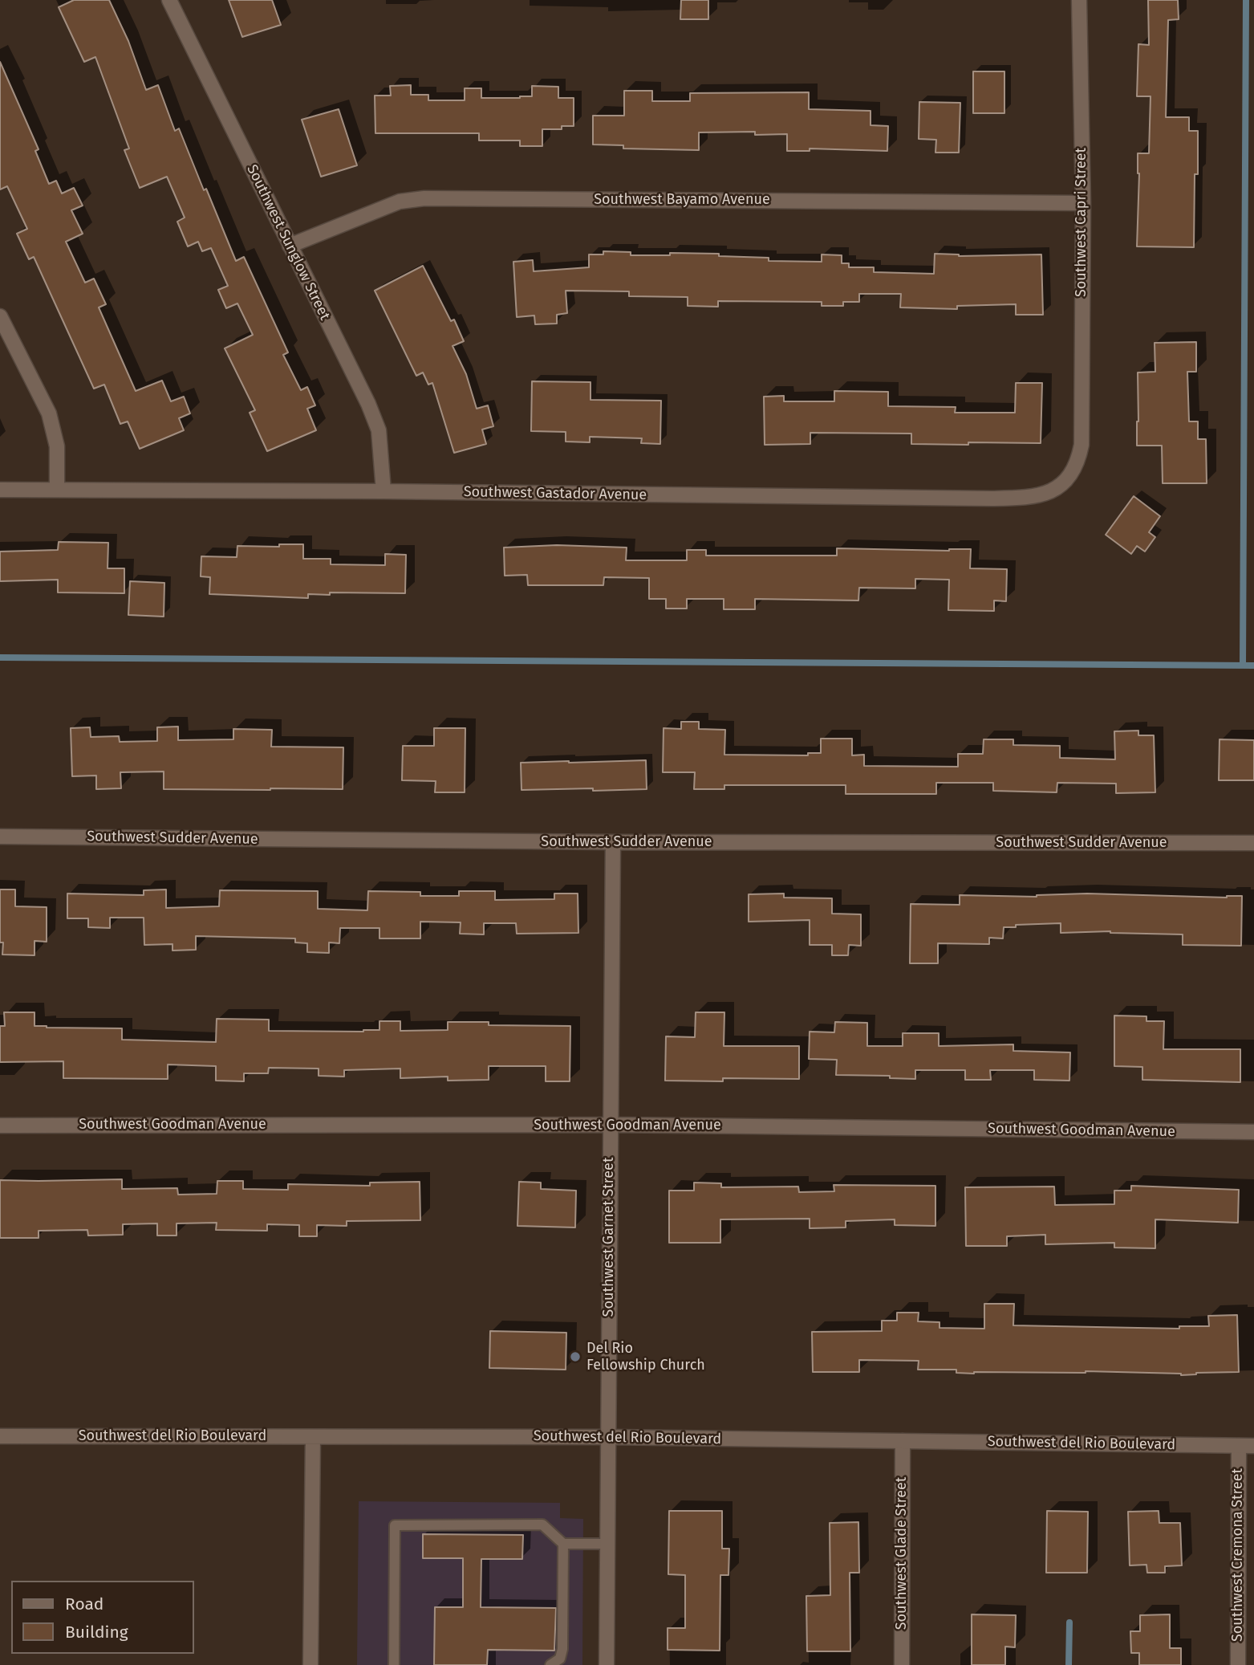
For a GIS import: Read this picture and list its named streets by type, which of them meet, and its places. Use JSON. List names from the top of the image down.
{
  "streets": {
    "street": [
      "Southwest Bayamo Avenue",
      "Southwest Capri Street",
      "Southwest Sunglow Street",
      "Southwest Gastador Avenue",
      "Southwest Sudder Avenue",
      "Southwest Goodman Avenue",
      "Southwest Garnet Street",
      "Southwest del Rio Boulevard",
      "Southwest Glade Street",
      "Southwest Cremona Street"
    ]
  },
  "crossings": [
    ["Southwest Bayamo Avenue", "Southwest Capri Street"],
    ["Southwest Bayamo Avenue", "Southwest Sunglow Street"],
    ["Southwest Capri Street", "Southwest Gastador Avenue"],
    ["Southwest Sunglow Street", "Southwest Gastador Avenue"],
    ["Southwest Sudder Avenue", "Southwest Garnet Street"],
    ["Southwest Goodman Avenue", "Southwest Garnet Street"],
    ["Southwest Garnet Street", "Southwest del Rio Boulevard"],
    ["Southwest del Rio Boulevard", "Southwest Glade Street"],
    ["Southwest del Rio Boulevard", "Southwest Cremona Street"]
  ],
  "places": ["Del Rio Fellowship Church"],
  "legend": ["Road", "Building"]
}
